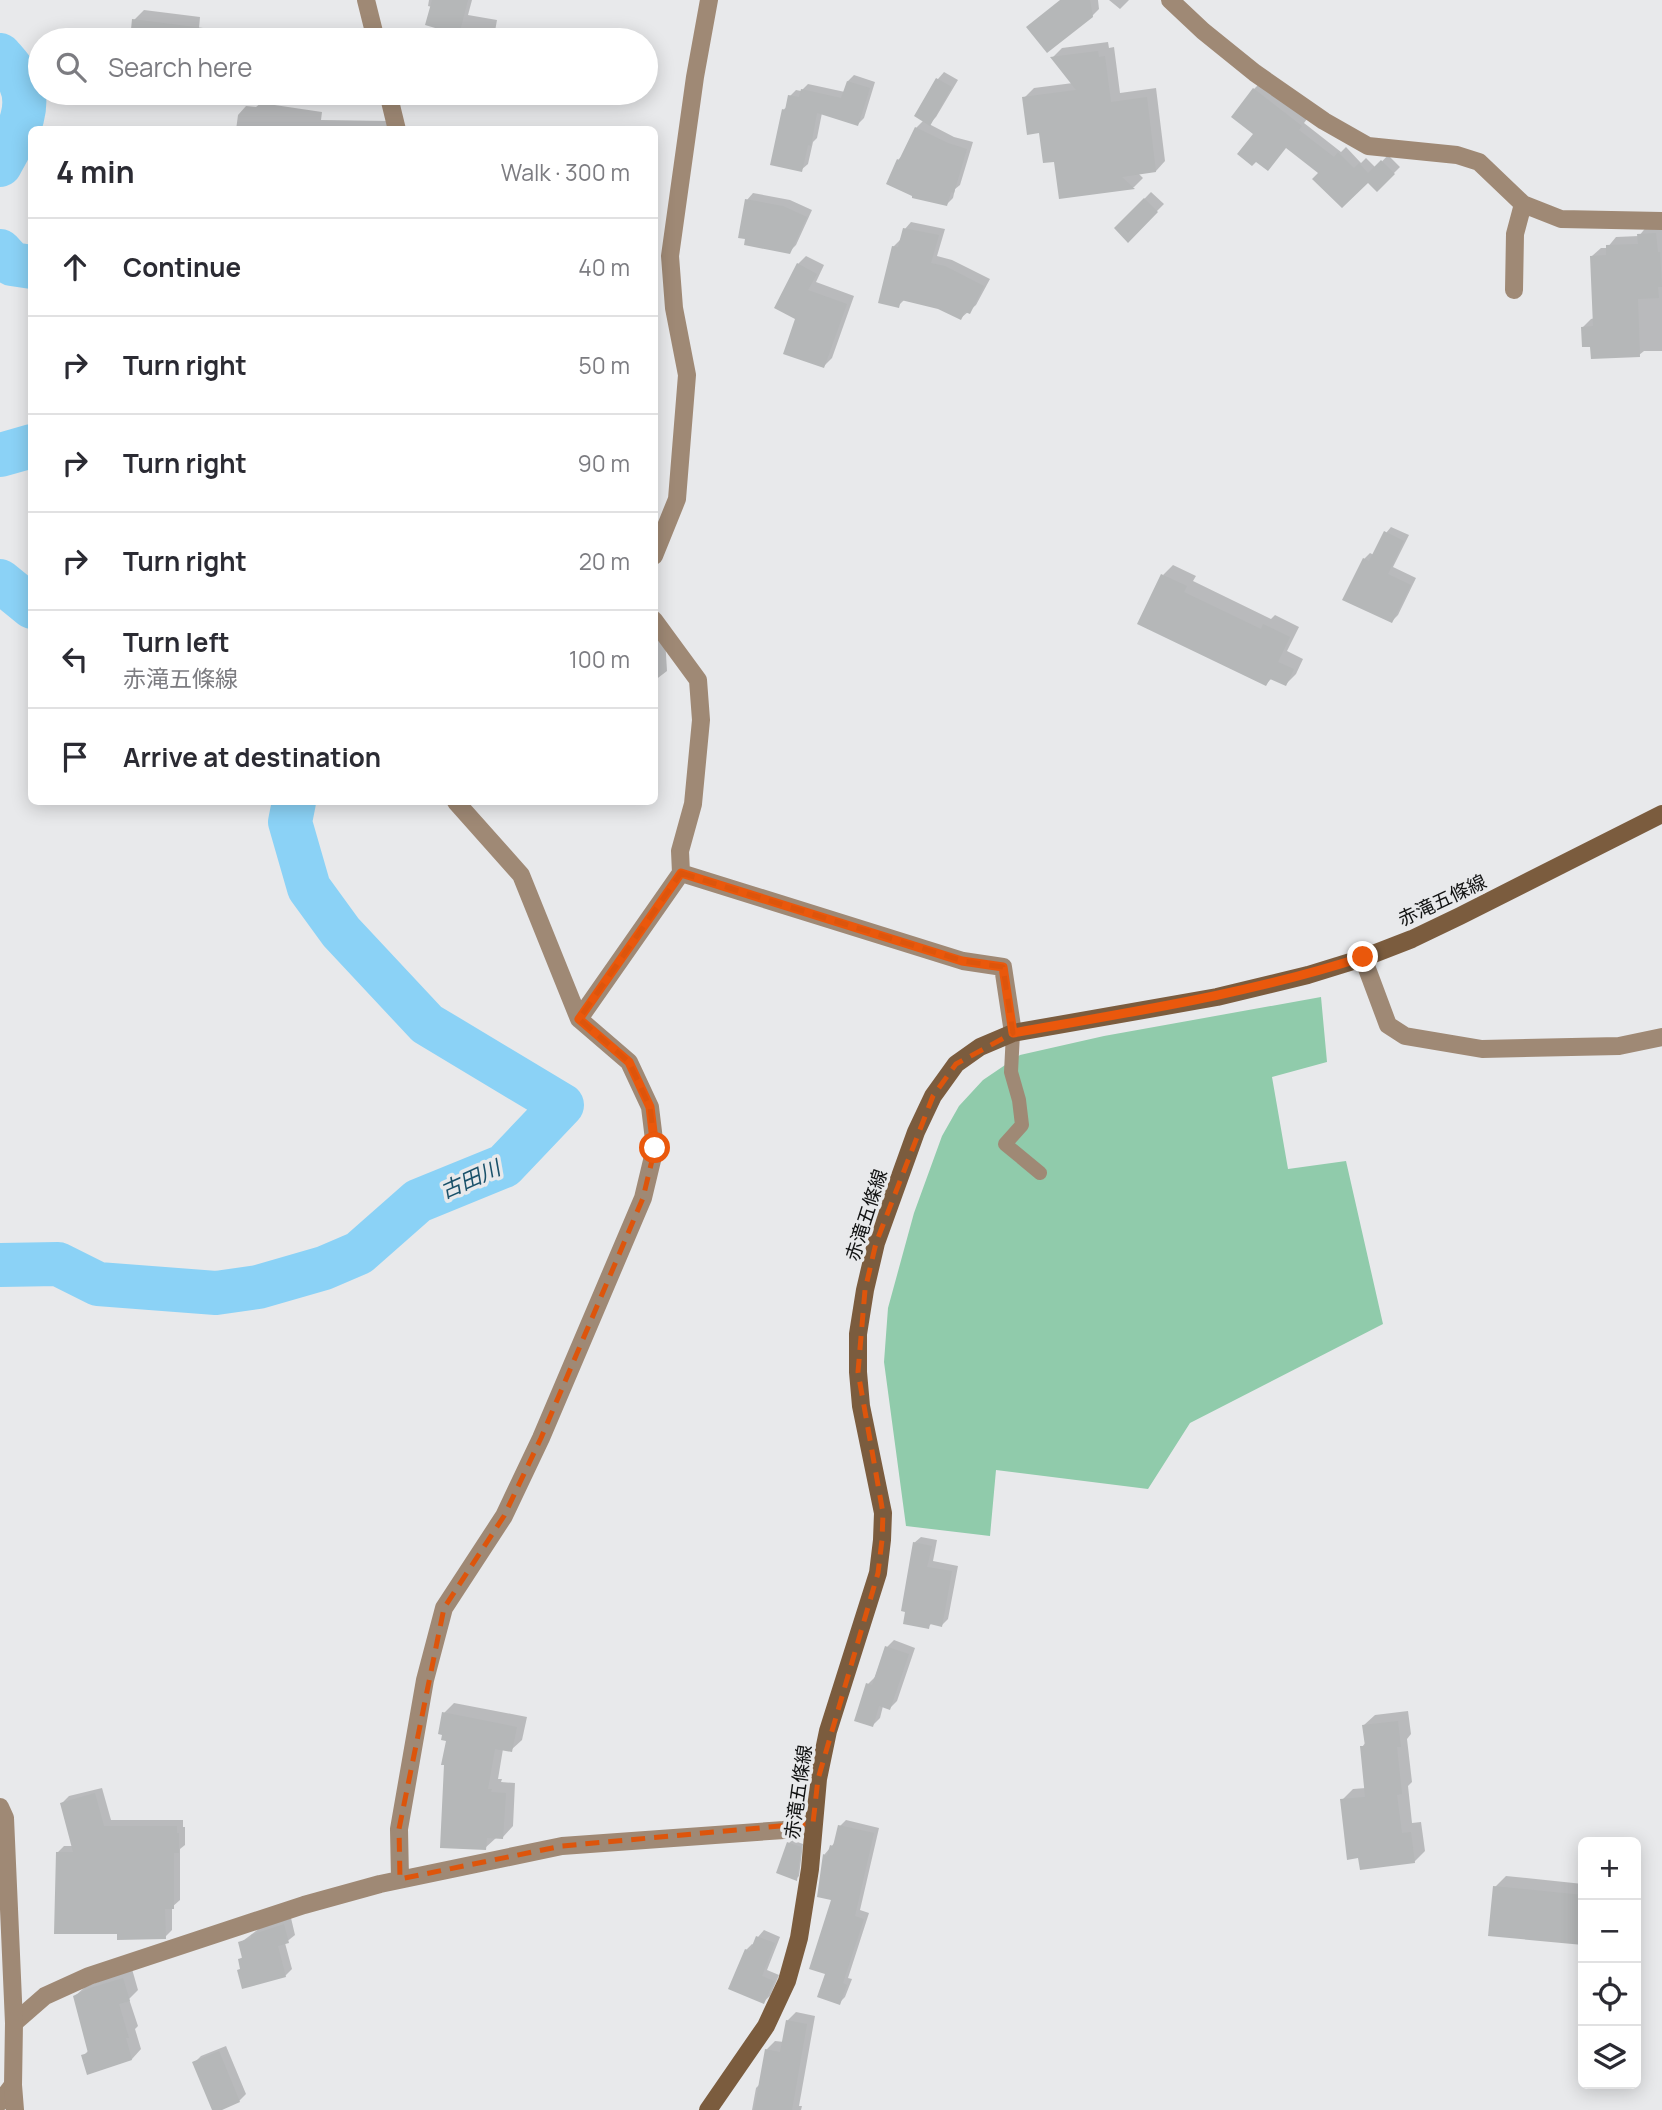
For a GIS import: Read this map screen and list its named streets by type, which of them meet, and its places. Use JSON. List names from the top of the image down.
{
  "streets": {
    "main road": ["赤滝五條線"]
  },
  "water": ["古田川"],
  "page": {
    "search": "Search here",
    "heading": ["4 min", "Walk · 300 m"],
    "list": [
      ["Continue", "40 m"],
      ["Turn right", "50 m"],
      ["Turn right", "90 m"],
      ["Turn right", "20 m"],
      ["Turn left", "赤滝五條線", "100 m"],
      "Arrive at destination"
    ],
    "map_buttons": ["+", "−"]
  }
}
